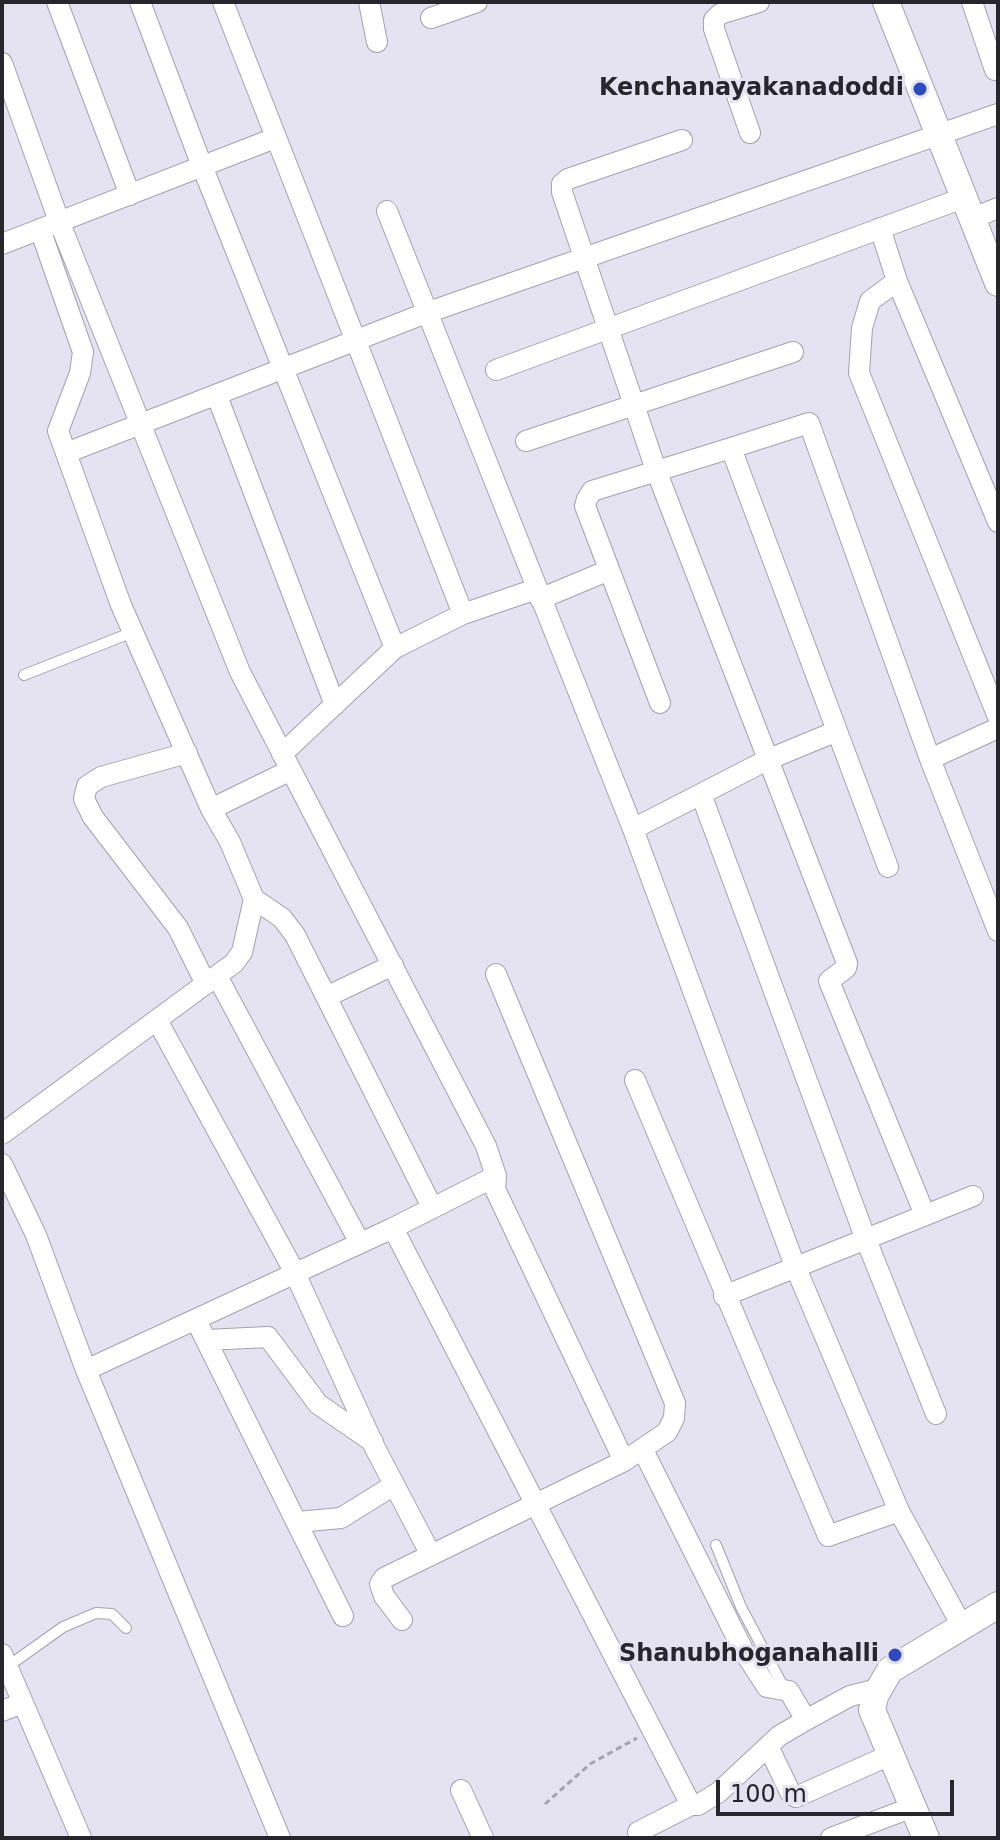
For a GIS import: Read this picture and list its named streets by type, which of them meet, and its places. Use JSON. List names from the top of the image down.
{
  "places": ["Kenchanayakanadoddi", "Shanubhoganahalli"],
  "scale_bar": "100 m"
}
